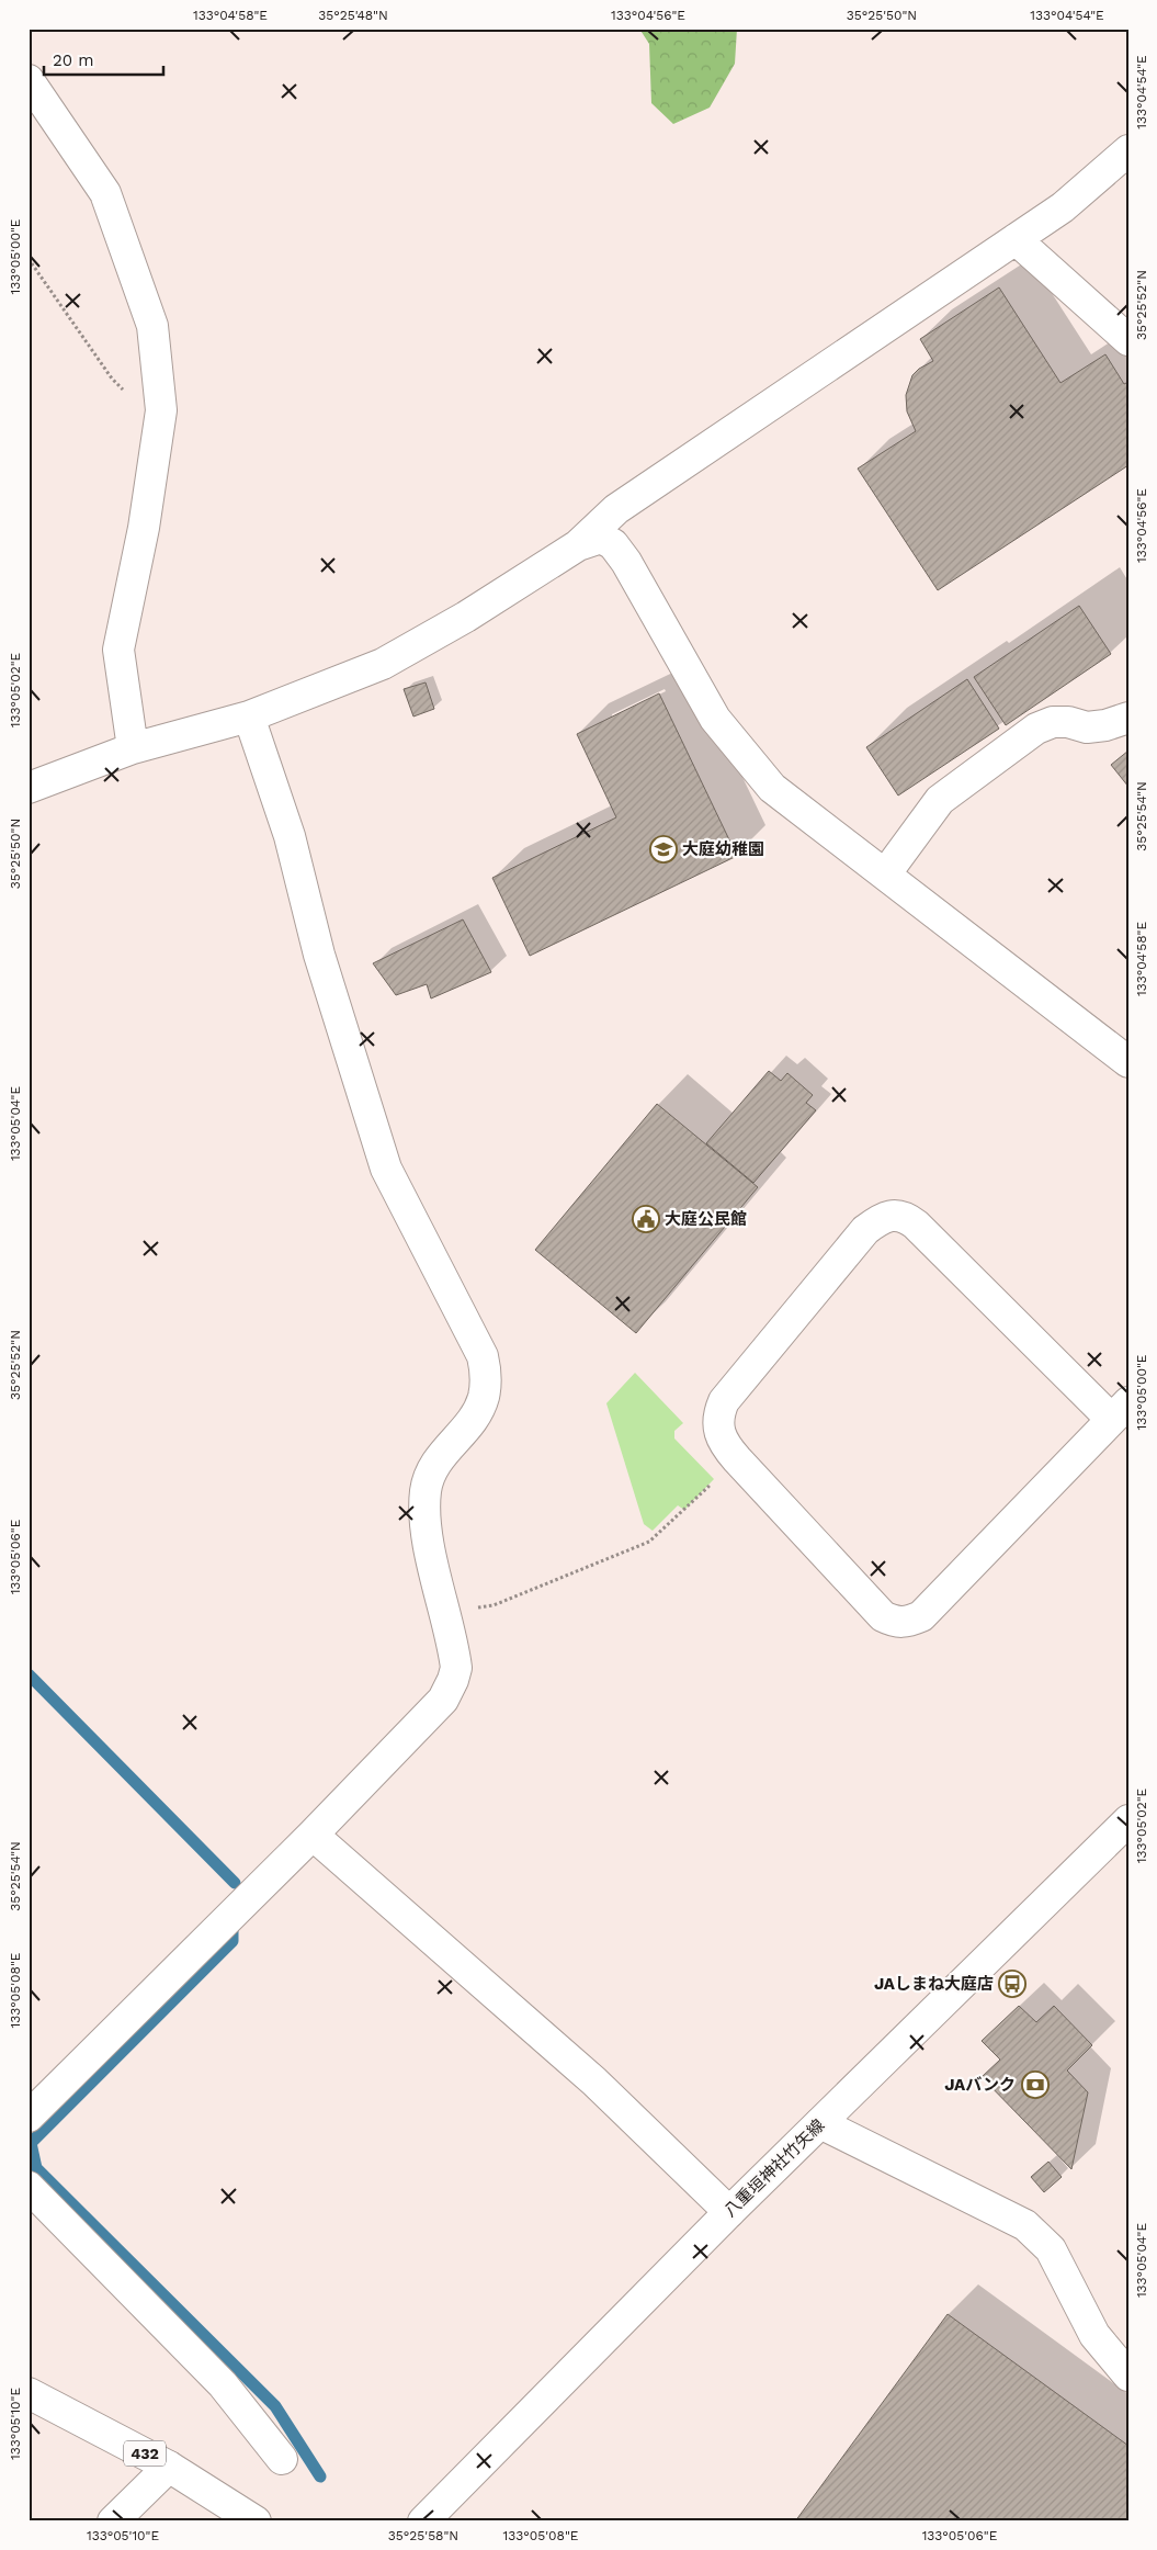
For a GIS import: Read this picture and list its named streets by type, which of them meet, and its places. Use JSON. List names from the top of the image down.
{
  "streets": {
    "main road": ["八重垣神社竹矢線", "432"]
  },
  "places": {
    "school or university": ["大庭幼稚園"],
    "public building": ["大庭公民館"],
    "bus stop": ["JAしまね大庭店"],
    "bank": ["JAバンク"]
  },
  "scale_bar": "20 m",
  "coordinates": [
    "133°04'58\"E",
    "35°25'48\"N",
    "133°04'56\"E",
    "35°25'50\"N",
    "133°04'54\"E",
    "133°05'00\"E",
    "35°25'52\"N",
    "133°05'02\"E",
    "35°25'54\"N",
    "133°05'04\"E",
    "133°05'06\"E",
    "133°05'08\"E",
    "133°05'10\"E",
    "35°25'58\"N"
  ]
}
